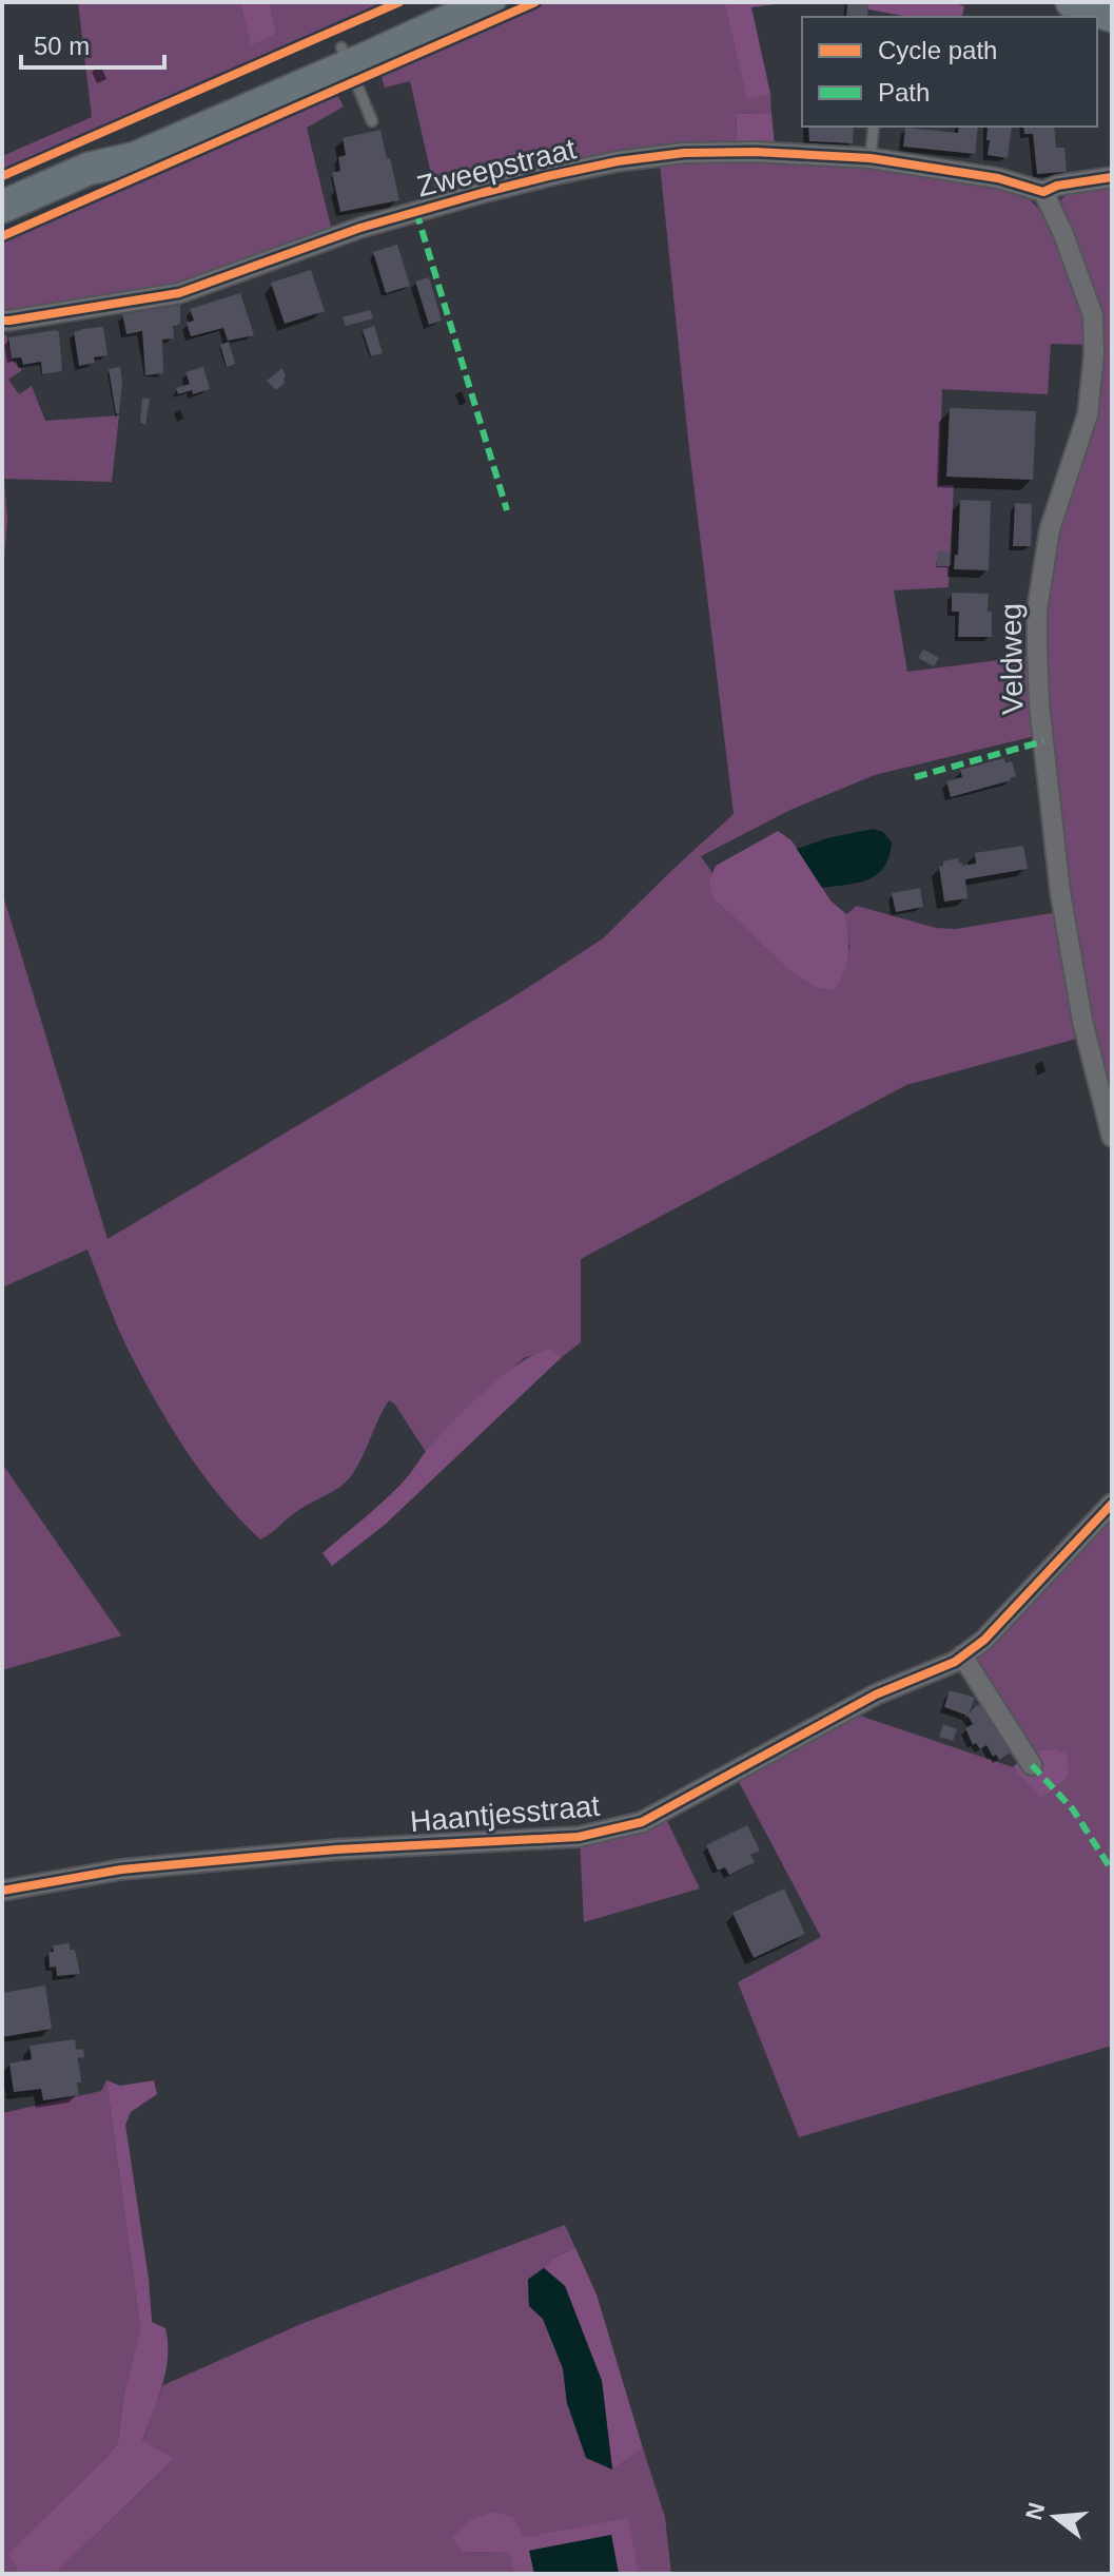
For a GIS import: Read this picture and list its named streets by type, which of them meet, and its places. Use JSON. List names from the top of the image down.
{
  "streets": {
    "street": ["Zweepstraat", "Veldweg", "Haantjesstraat"]
  },
  "crossings": [
    ["Zweepstraat", "Veldweg"]
  ],
  "legend": ["Cycle path", "Path"],
  "scale_bar": "50 m",
  "north": "left"
}
